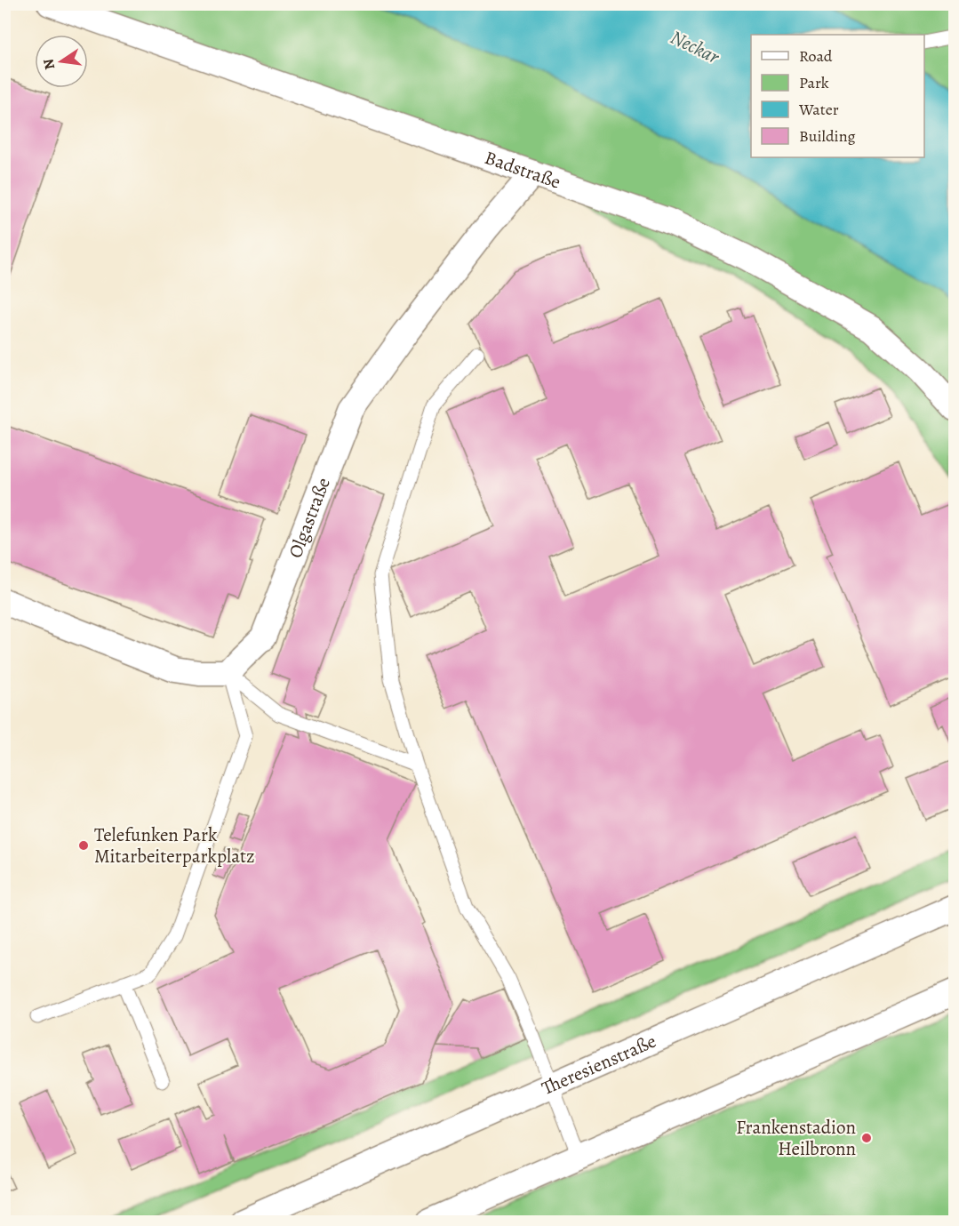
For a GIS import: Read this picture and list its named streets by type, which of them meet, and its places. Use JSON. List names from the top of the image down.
{
  "streets": {
    "street": ["Badstraße", "Olgastraße", "Theresienstraße"]
  },
  "crossings": [
    ["Badstraße", "Olgastraße"]
  ],
  "water": ["Neckar"],
  "places": ["Telefunken Park Mitarbeiterparkplatz", "Frankenstadion Heilbronn"],
  "legend": [
    "Road",
    "Park",
    "Water",
    "Building"
  ],
  "north": "left"
}
